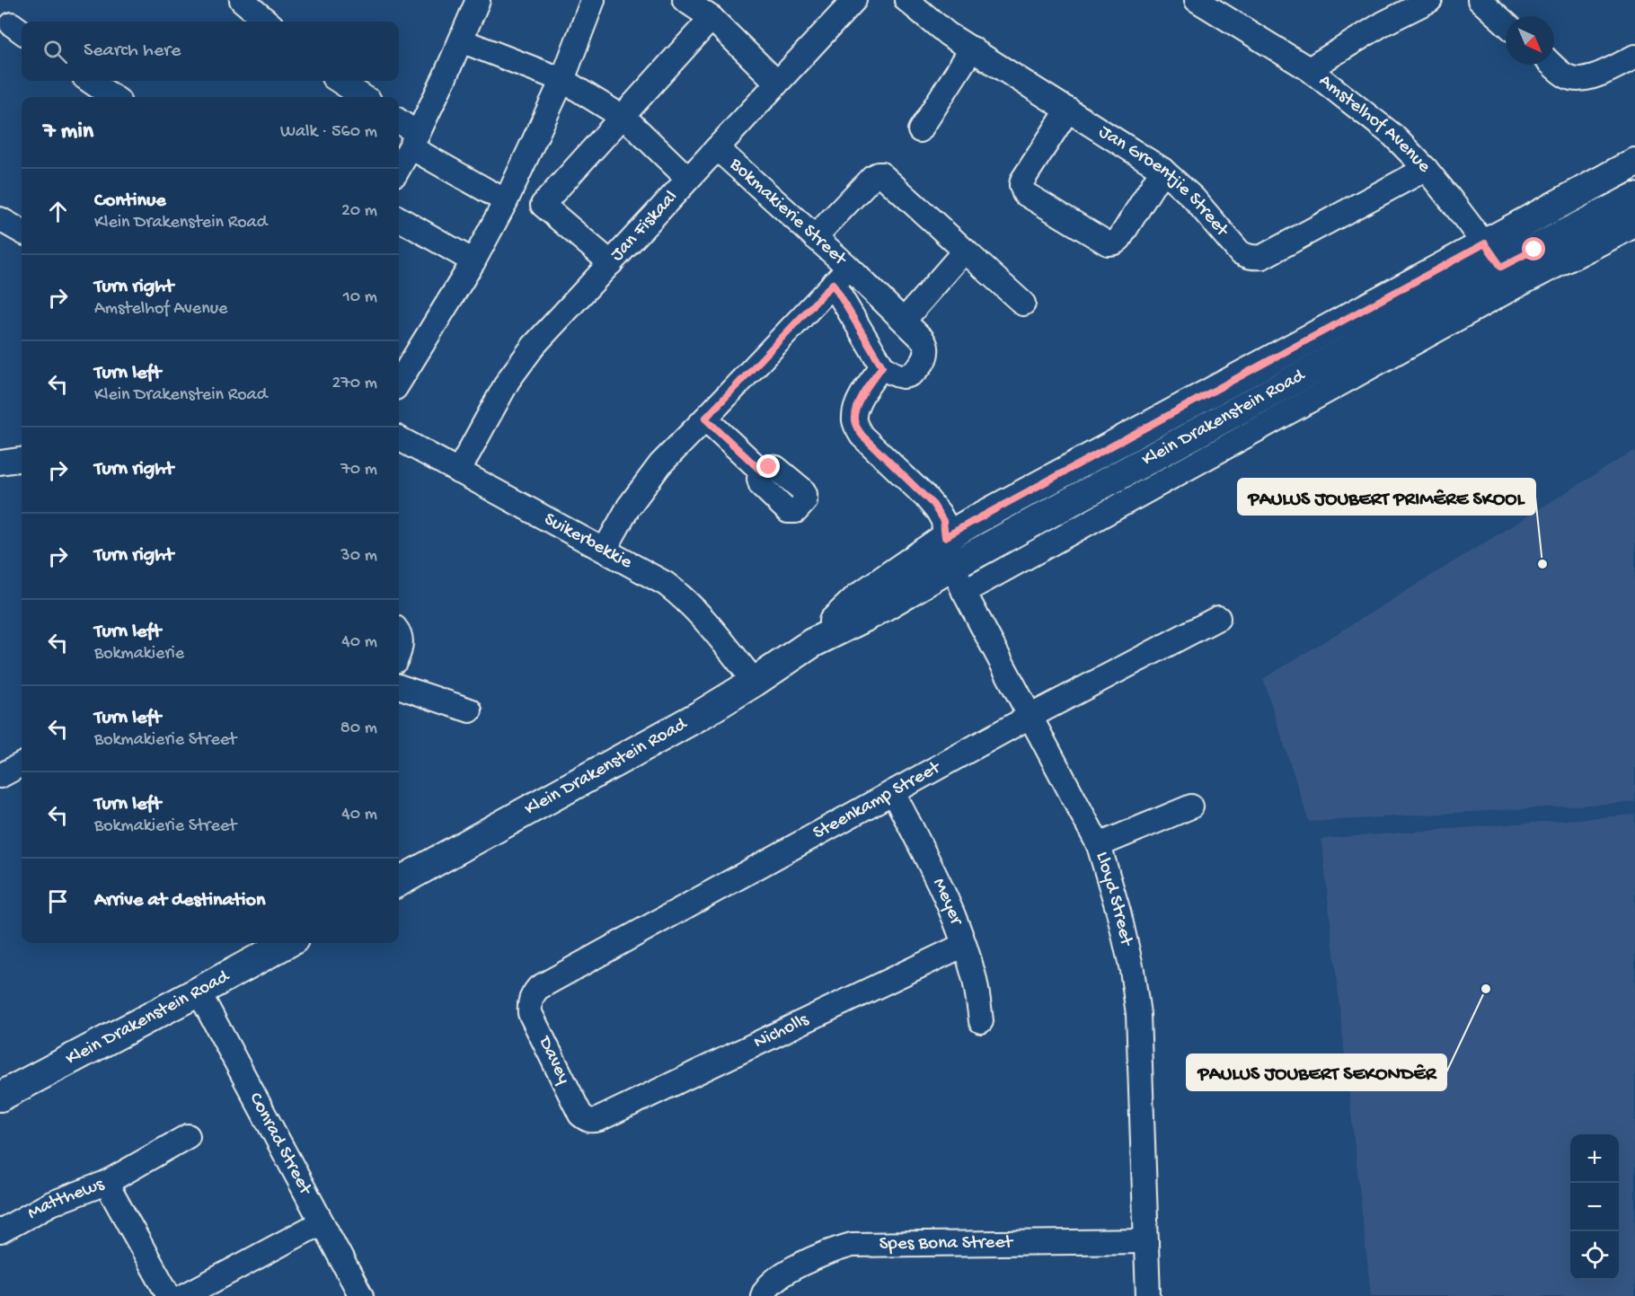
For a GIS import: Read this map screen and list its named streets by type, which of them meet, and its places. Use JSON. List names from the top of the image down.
{
  "streets": {
    "main road": ["Klein Drakenstein Road"],
    "street": [
      "Amstelhof Avenue",
      "Jan Groentjie Street",
      "Bokmakierie Street",
      "Jan Fiskaal",
      "Suikerbekkie",
      "Steenkamp Street",
      "Lloyd Street",
      "Meyer",
      "Nicholls",
      "Davey",
      "Conrad Street",
      "Matthews",
      "Spes Bona Street"
    ]
  },
  "crossings": [
    ["Amstelhof Avenue", "Jan Groentjie Street"],
    ["Amstelhof Avenue", "Klein Drakenstein Road"],
    ["Bokmakierie Street", "Jan Fiskaal"],
    ["Bokmakierie Street", "Suikerbekkie"],
    ["Jan Fiskaal", "Suikerbekkie"],
    ["Klein Drakenstein Road", "Suikerbekkie"],
    ["Klein Drakenstein Road", "Lloyd Street"],
    ["Klein Drakenstein Road", "Conrad Street"],
    ["Steenkamp Street", "Lloyd Street"],
    ["Steenkamp Street", "Meyer"],
    ["Steenkamp Street", "Davey"],
    ["Lloyd Street", "Spes Bona Street"],
    ["Meyer", "Nicholls"],
    ["Nicholls", "Davey"]
  ],
  "places": ["PAULUS JOUBERT PRIMÊRE SKOOL", "PAULUS JOUBERT SEKONDÊR"],
  "north": "bottom right",
  "page": {
    "search": "Search here",
    "heading": ["7 min", "Walk · 560 m"],
    "list": [
      ["Continue", "Klein Drakenstein Road", "20 m"],
      ["Turn right", "Amstelhof Avenue", "10 m"],
      ["Turn left", "Klein Drakenstein Road", "270 m"],
      ["Turn right", "70 m"],
      ["Turn right", "30 m"],
      ["Turn left", "Bokmakierie", "40 m"],
      ["Turn left", "Bokmakierie Street", "80 m"],
      ["Turn left", "Bokmakierie Street", "40 m"],
      "Arrive at destination"
    ],
    "map_buttons": ["+", "−"]
  }
}
